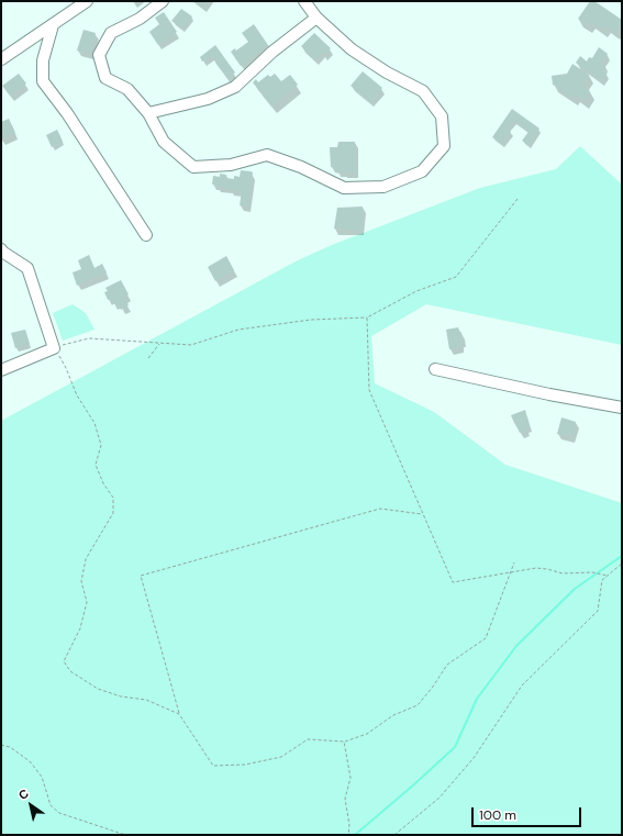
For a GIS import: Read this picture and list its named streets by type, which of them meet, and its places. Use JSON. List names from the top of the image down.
{
  "scale_bar": "100 m",
  "north": "top left"
}
